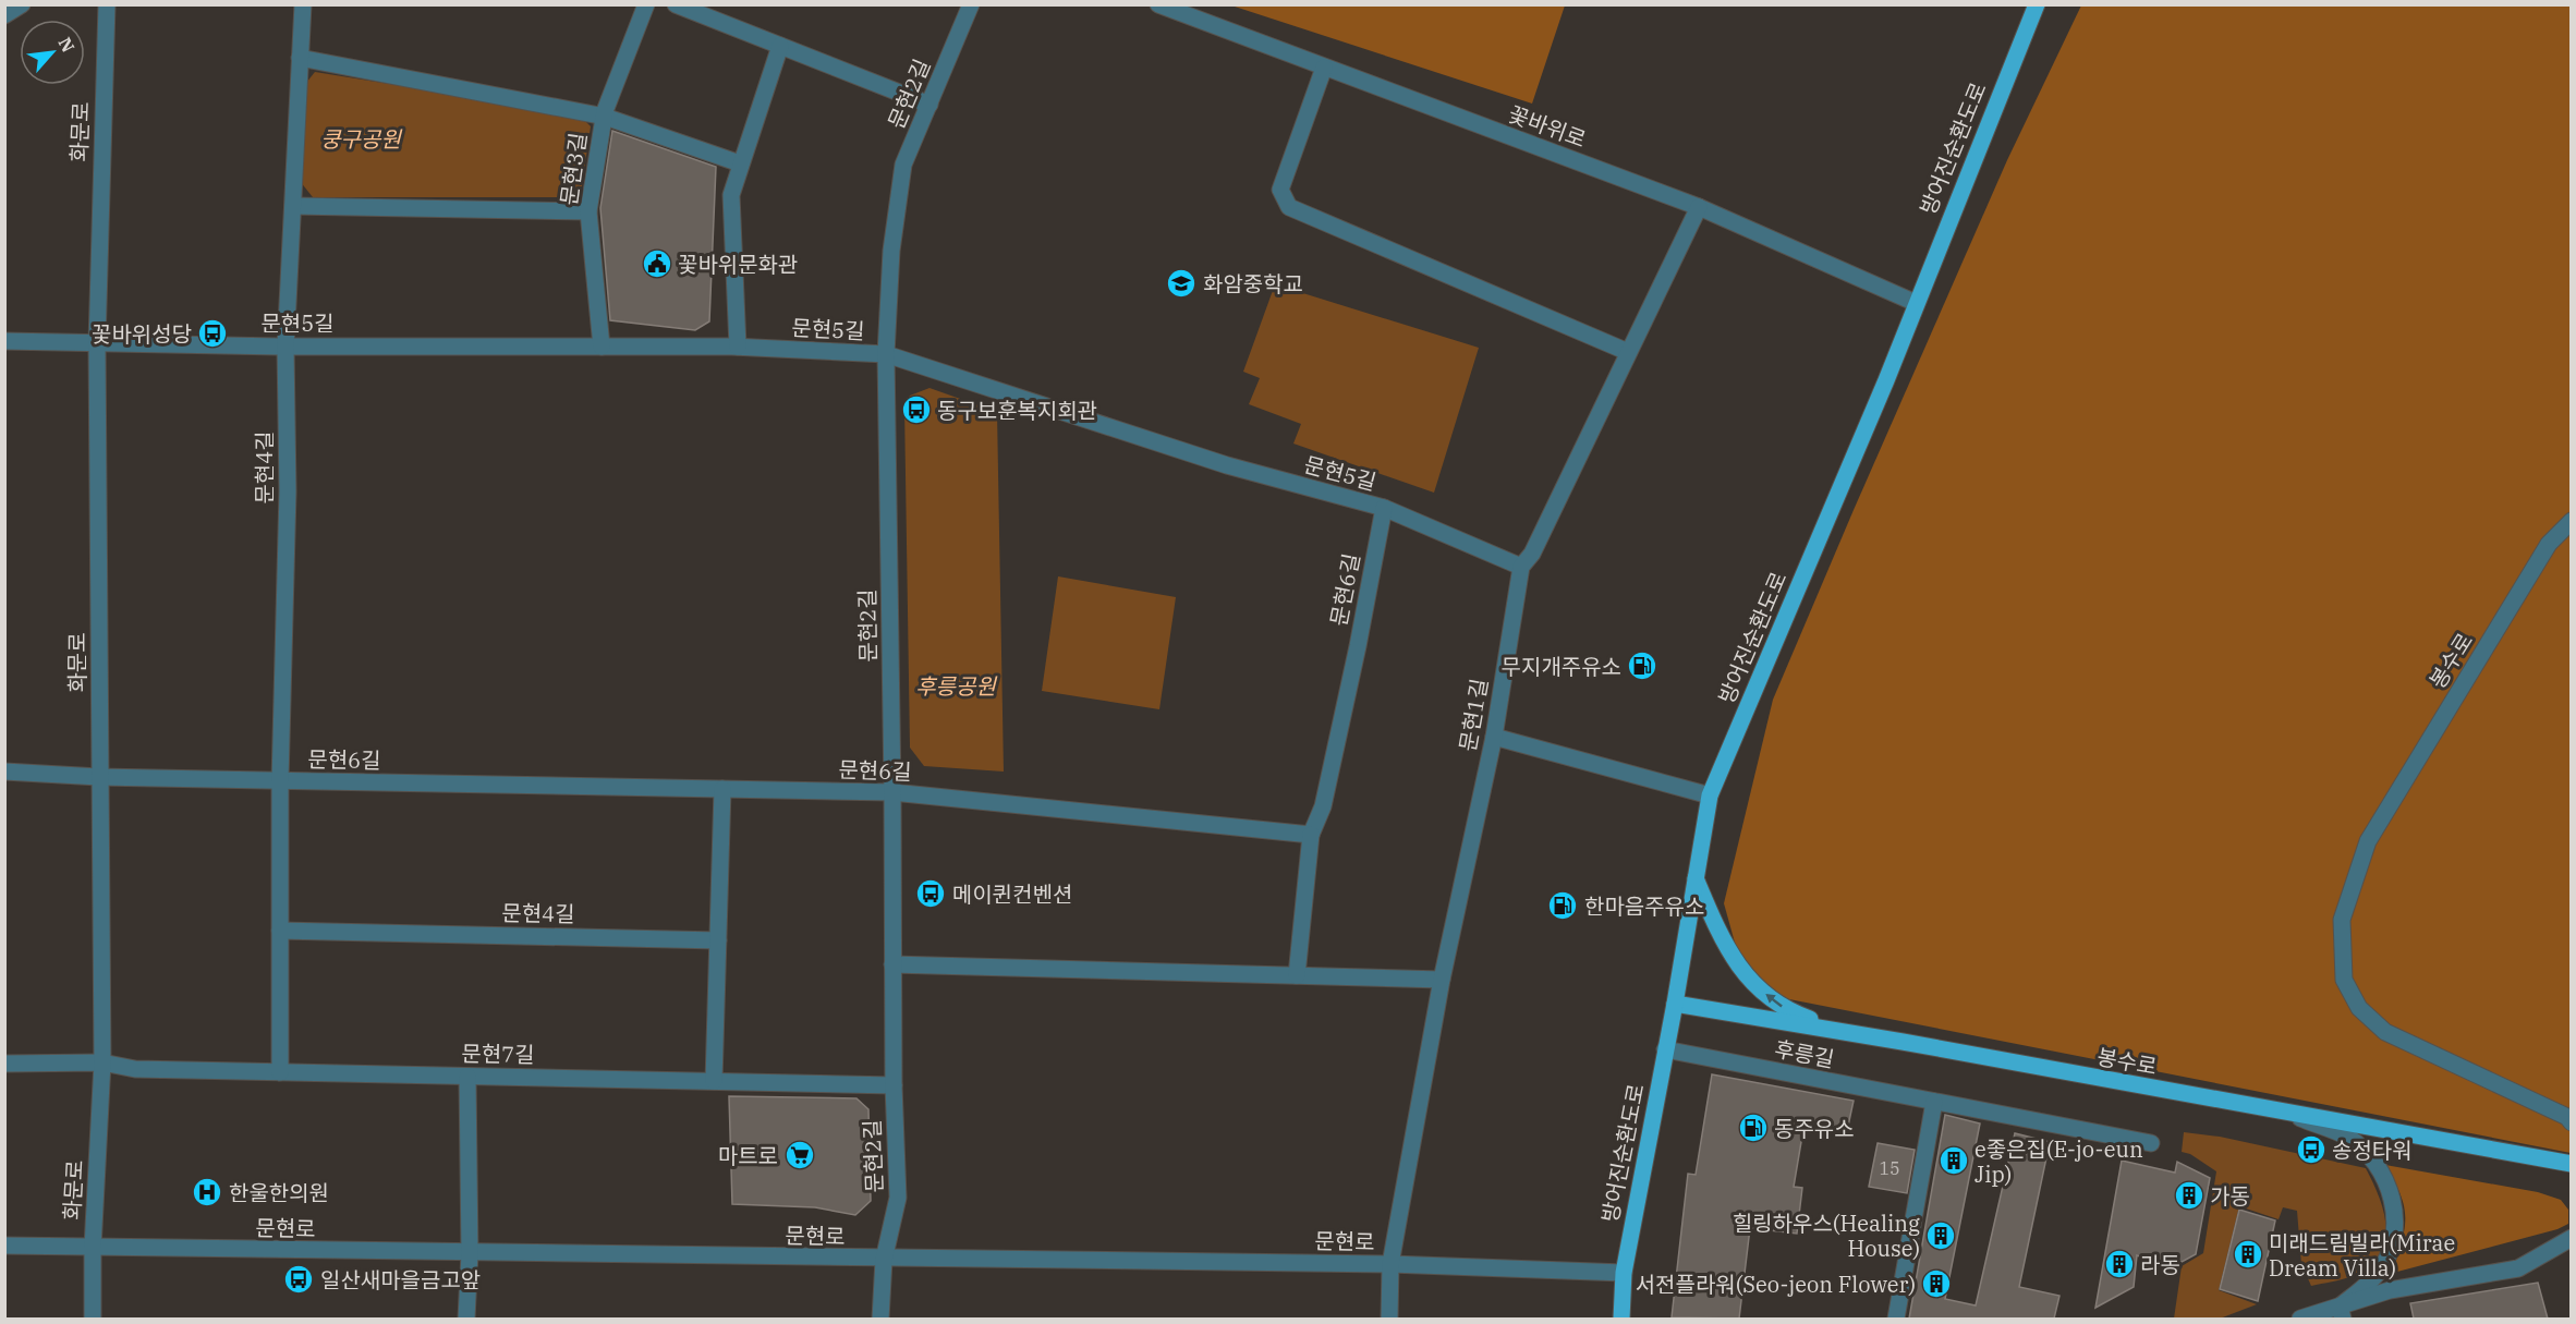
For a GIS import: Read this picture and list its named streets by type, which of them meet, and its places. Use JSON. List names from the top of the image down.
{
  "streets": {
    "main road": ["방어진순환도로", "봉수로"],
    "street": [
      "문현2길",
      "꽃바위로",
      "화문로",
      "문현3길",
      "문현5길",
      "문현4길",
      "문현6길",
      "문현1길",
      "문현7길",
      "후릉길",
      "문현로"
    ]
  },
  "crossings": [
    ["문현2길", "문현5길"],
    ["문현2길", "문현6길"],
    ["문현2길", "문현7길"],
    ["문현2길", "문현로"],
    ["꽃바위로", "방어진순환도로"],
    ["꽃바위로", "문현1길"],
    ["화문로", "문현5길"],
    ["화문로", "문현6길"],
    ["화문로", "문현7길"],
    ["화문로", "문현로"],
    ["방어진순환도로", "봉수로"],
    ["방어진순환도로", "후릉길"],
    ["방어진순환도로", "문현로"],
    ["문현3길", "문현5길"],
    ["문현5길", "문현4길"],
    ["문현5길", "문현6길"],
    ["문현5길", "문현1길"],
    ["문현4길", "문현6길"],
    ["문현4길", "문현7길"],
    ["문현1길", "문현로"]
  ],
  "parks": ["쿵구공원", "후릉공원"],
  "places": {
    "public building": ["꽃바위문화관"],
    "school or university": ["화암중학교"],
    "bus stop": [
      "꽃바위성당",
      "동구보훈복지회관",
      "메이퀸컨벤션",
      "송정타워",
      "일산새마을금고앞"
    ],
    "fuel station": ["무지개주유소", "한마음주유소", "동주유소"],
    "supermarket": ["마트로"],
    "building": [
      "e좋은집(E-jo-eun Jip)",
      "가동",
      "힐링하우스(Healing House)",
      "미래드림빌라(Mirae Dream Villa)",
      "라동",
      "서전플라워(Seo-jeon Flower)"
    ],
    "hospital": ["한울한의원"]
  },
  "house_numbers": ["15"],
  "north": "top right"
}
